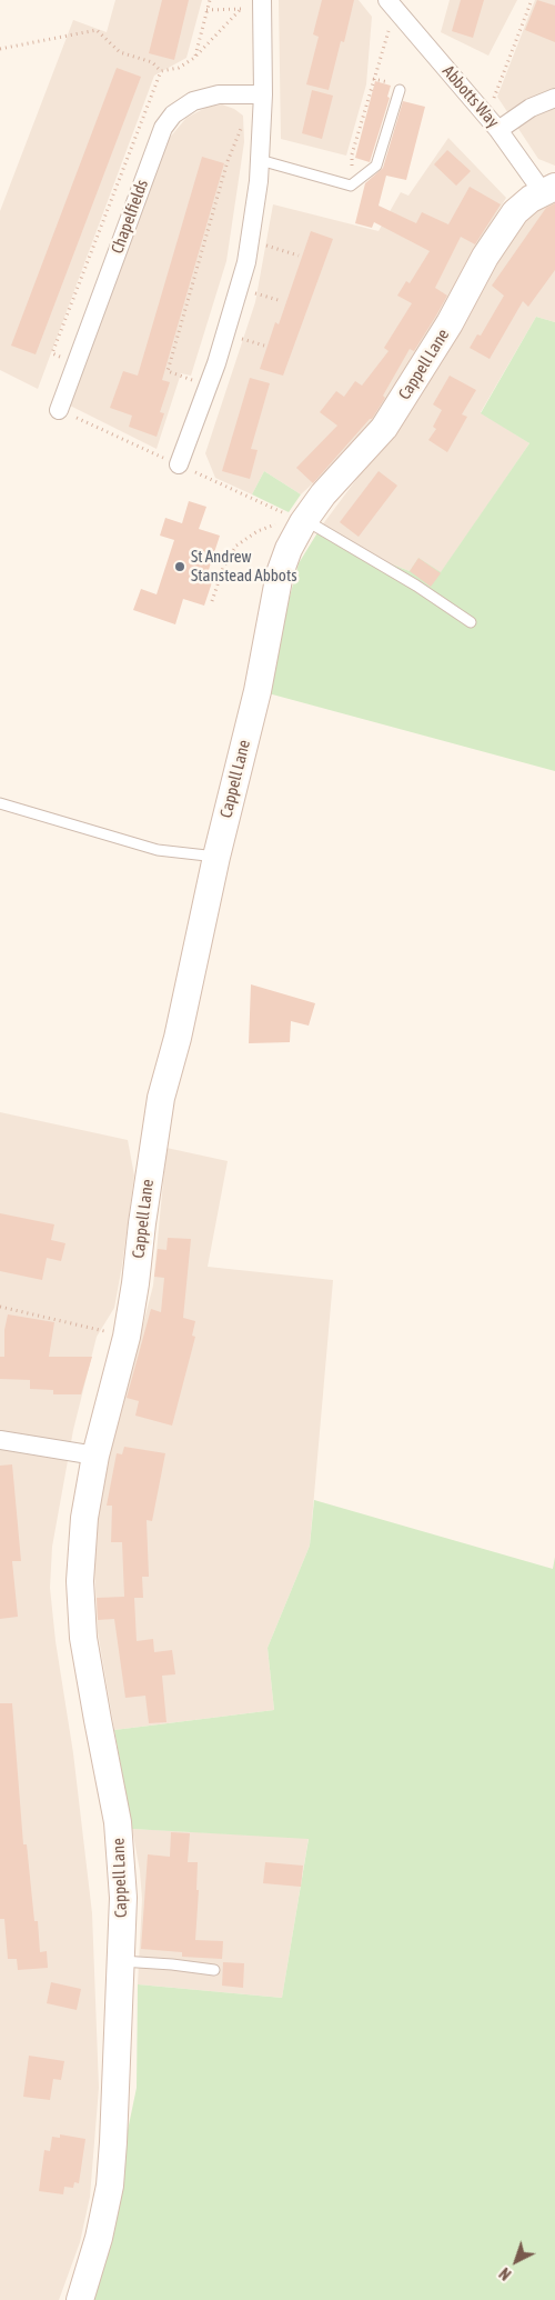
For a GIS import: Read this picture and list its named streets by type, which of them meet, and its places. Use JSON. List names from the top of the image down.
{
  "streets": {
    "street": ["Abbotts Way", "Chapelfields", "Cappell Lane"]
  },
  "crossings": [
    ["Abbotts Way", "Cappell Lane"]
  ],
  "places": ["St Andrew Stanstead Abbots"],
  "north": "bottom left"
}
